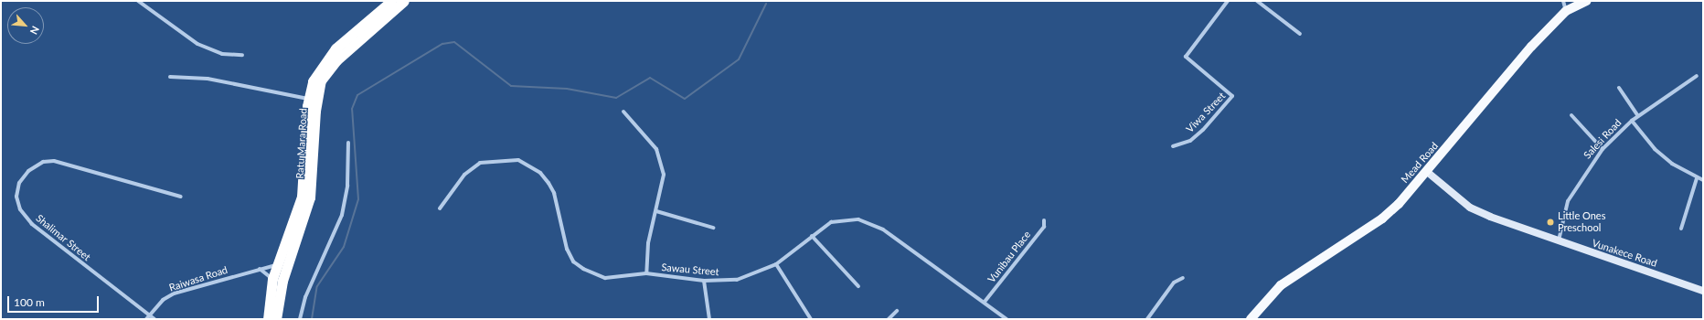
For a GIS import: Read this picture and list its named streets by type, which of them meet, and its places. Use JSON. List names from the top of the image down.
{
  "streets": {
    "highway": ["Ratu Mara Road"],
    "main road": ["Mead Road", "Vunakece Road"],
    "street": [
      "Viwa Street",
      "Salesi Road",
      "Shalimar Street",
      "Vunibau Place",
      "Sawau Street",
      "Raiwasa Road"
    ]
  },
  "crossings": [
    ["Salesi Road", "Vunakece Road"],
    ["Ratu Mara Road", "Raiwasa Road"],
    ["Mead Road", "Vunakece Road"],
    ["Shalimar Street", "Raiwasa Road"],
    ["Vunibau Place", "Sawau Street"]
  ],
  "places": ["Little Ones Preschool"],
  "scale_bar": "100 m",
  "north": "bottom right"
}
